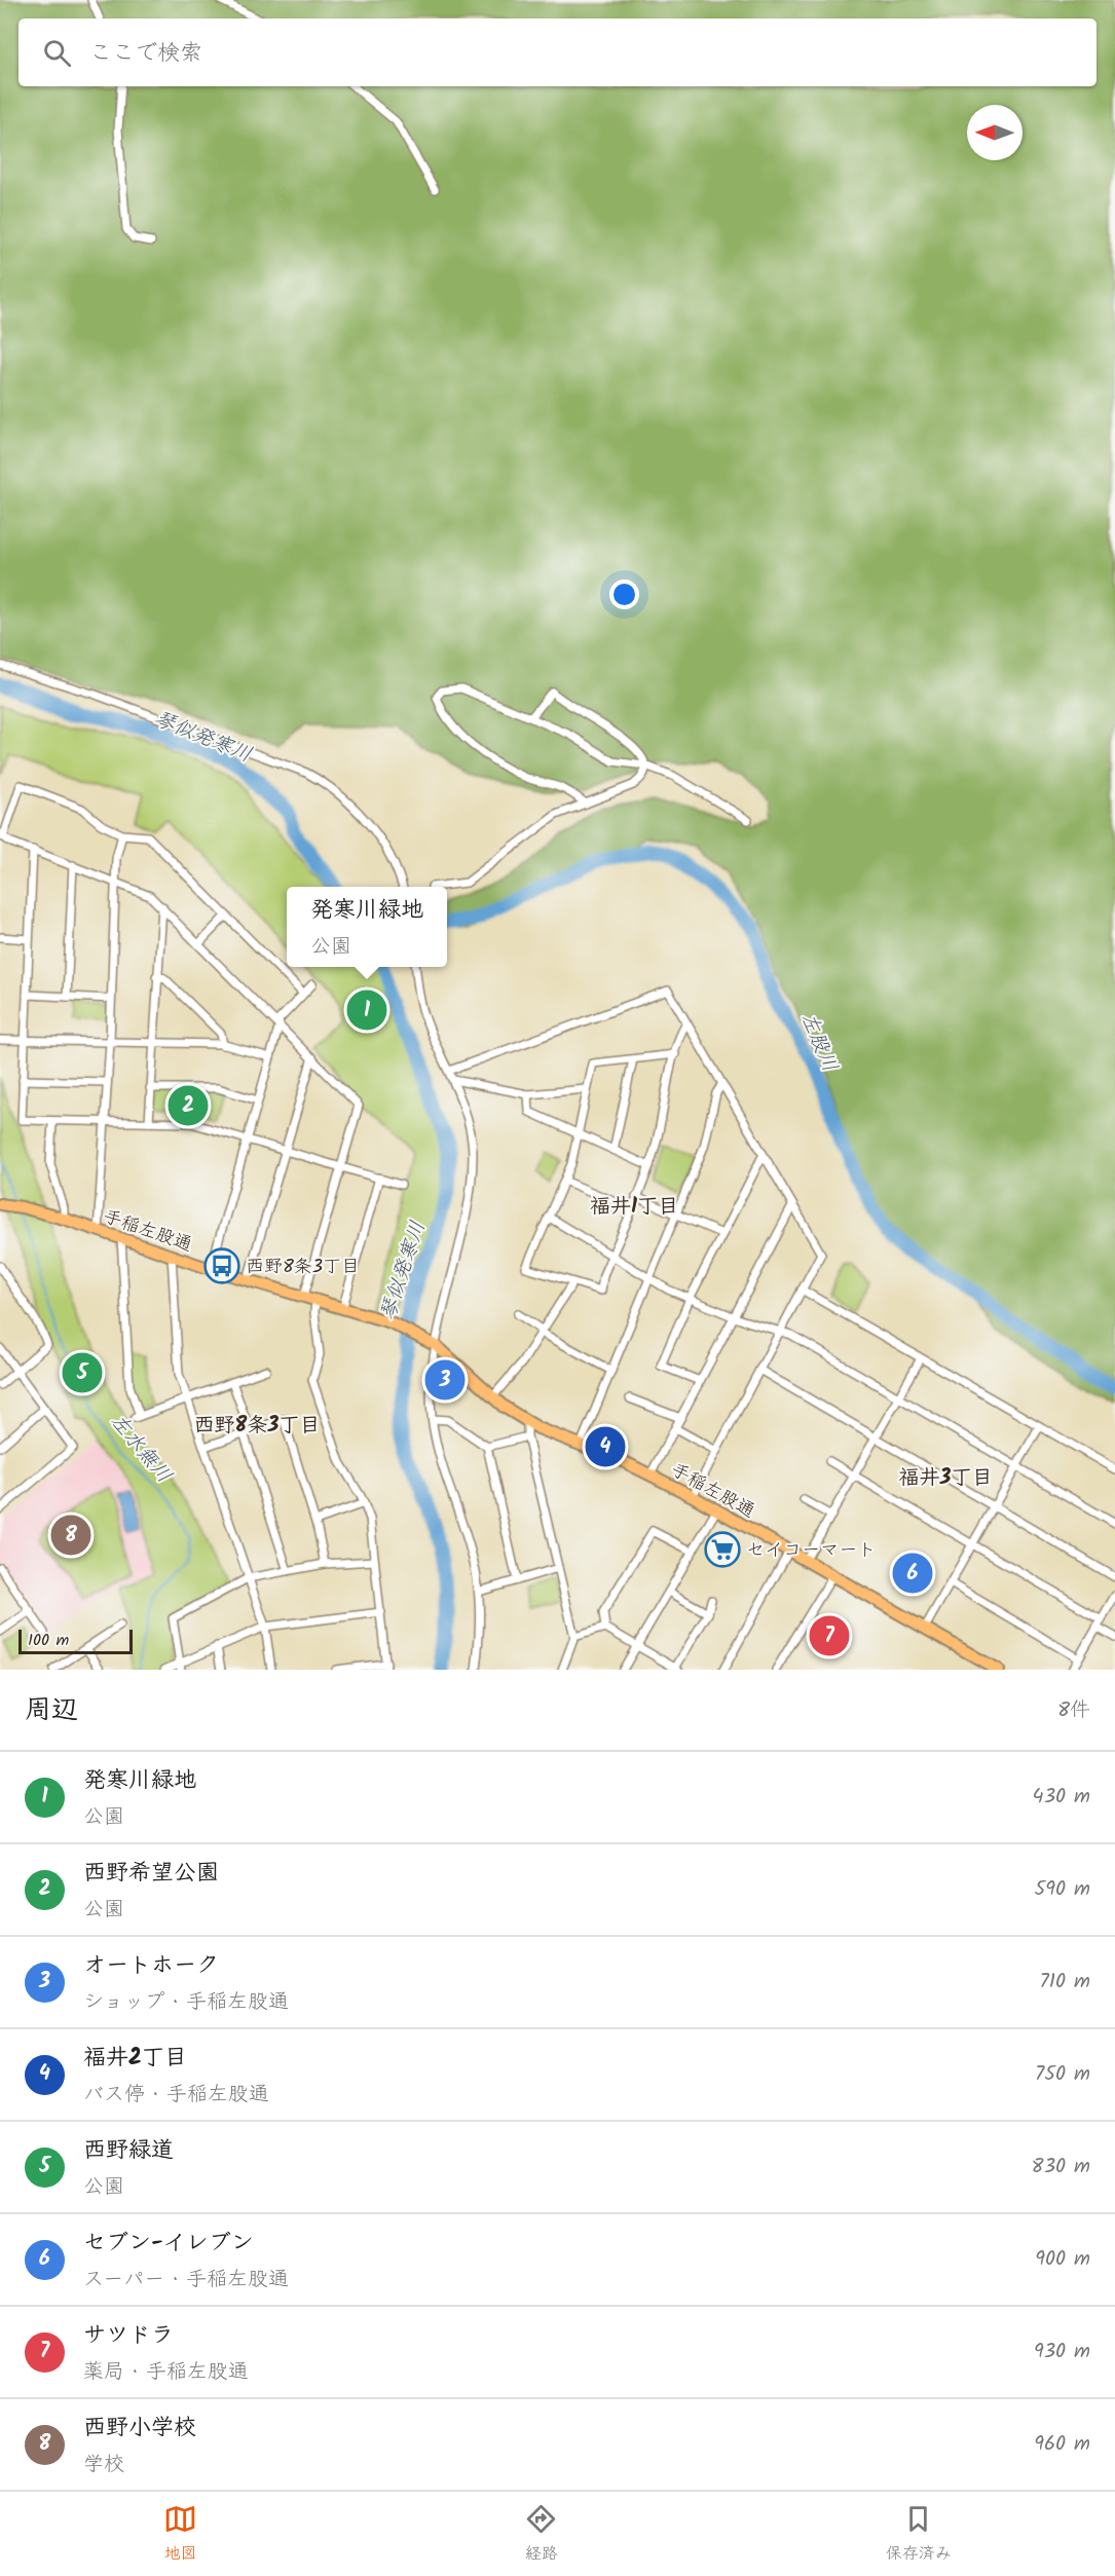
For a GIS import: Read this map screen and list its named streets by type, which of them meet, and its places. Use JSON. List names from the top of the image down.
{
  "streets": {
    "main road": ["手稲左股通"]
  },
  "districts": ["福井1丁目", "西野8条3丁目", "福井3丁目"],
  "water": ["琴似発寒川", "左股川", "左水無川"],
  "places": {
    "bus stop": ["西野8条3丁目"],
    "supermarket": ["セイコーマート"]
  },
  "scale_bar": "100 m",
  "north": "left",
  "page": {
    "search": "ここで検索",
    "popup": ["発寒川緑地", "公園"],
    "pins": [
      "1",
      "2",
      "5",
      "3",
      "4",
      "8",
      "6",
      "7"
    ],
    "scale": "100 m",
    "heading": ["周辺", "8件"],
    "list": [
      {
        "mark": "1",
        "name": "発寒川緑地",
        "note": "公園",
        "value": "430 m"
      },
      {
        "mark": "2",
        "name": "西野希望公園",
        "note": "公園",
        "value": "590 m"
      },
      {
        "mark": "3",
        "name": "オートホーク",
        "note": "ショップ · 手稲左股通",
        "value": "710 m"
      },
      {
        "mark": "4",
        "name": "福井2丁目",
        "note": "バス停 · 手稲左股通",
        "value": "750 m"
      },
      {
        "mark": "5",
        "name": "西野緑道",
        "note": "公園",
        "value": "830 m"
      },
      {
        "mark": "6",
        "name": "セブン-イレブン",
        "note": "スーパー · 手稲左股通",
        "value": "900 m"
      },
      {
        "mark": "7",
        "name": "サツドラ",
        "note": "薬局 · 手稲左股通",
        "value": "930 m"
      },
      {
        "mark": "8",
        "name": "西野小学校",
        "note": "学校",
        "value": "960 m"
      }
    ],
    "nav": ["地図", "経路", "保存済み"]
  }
}
